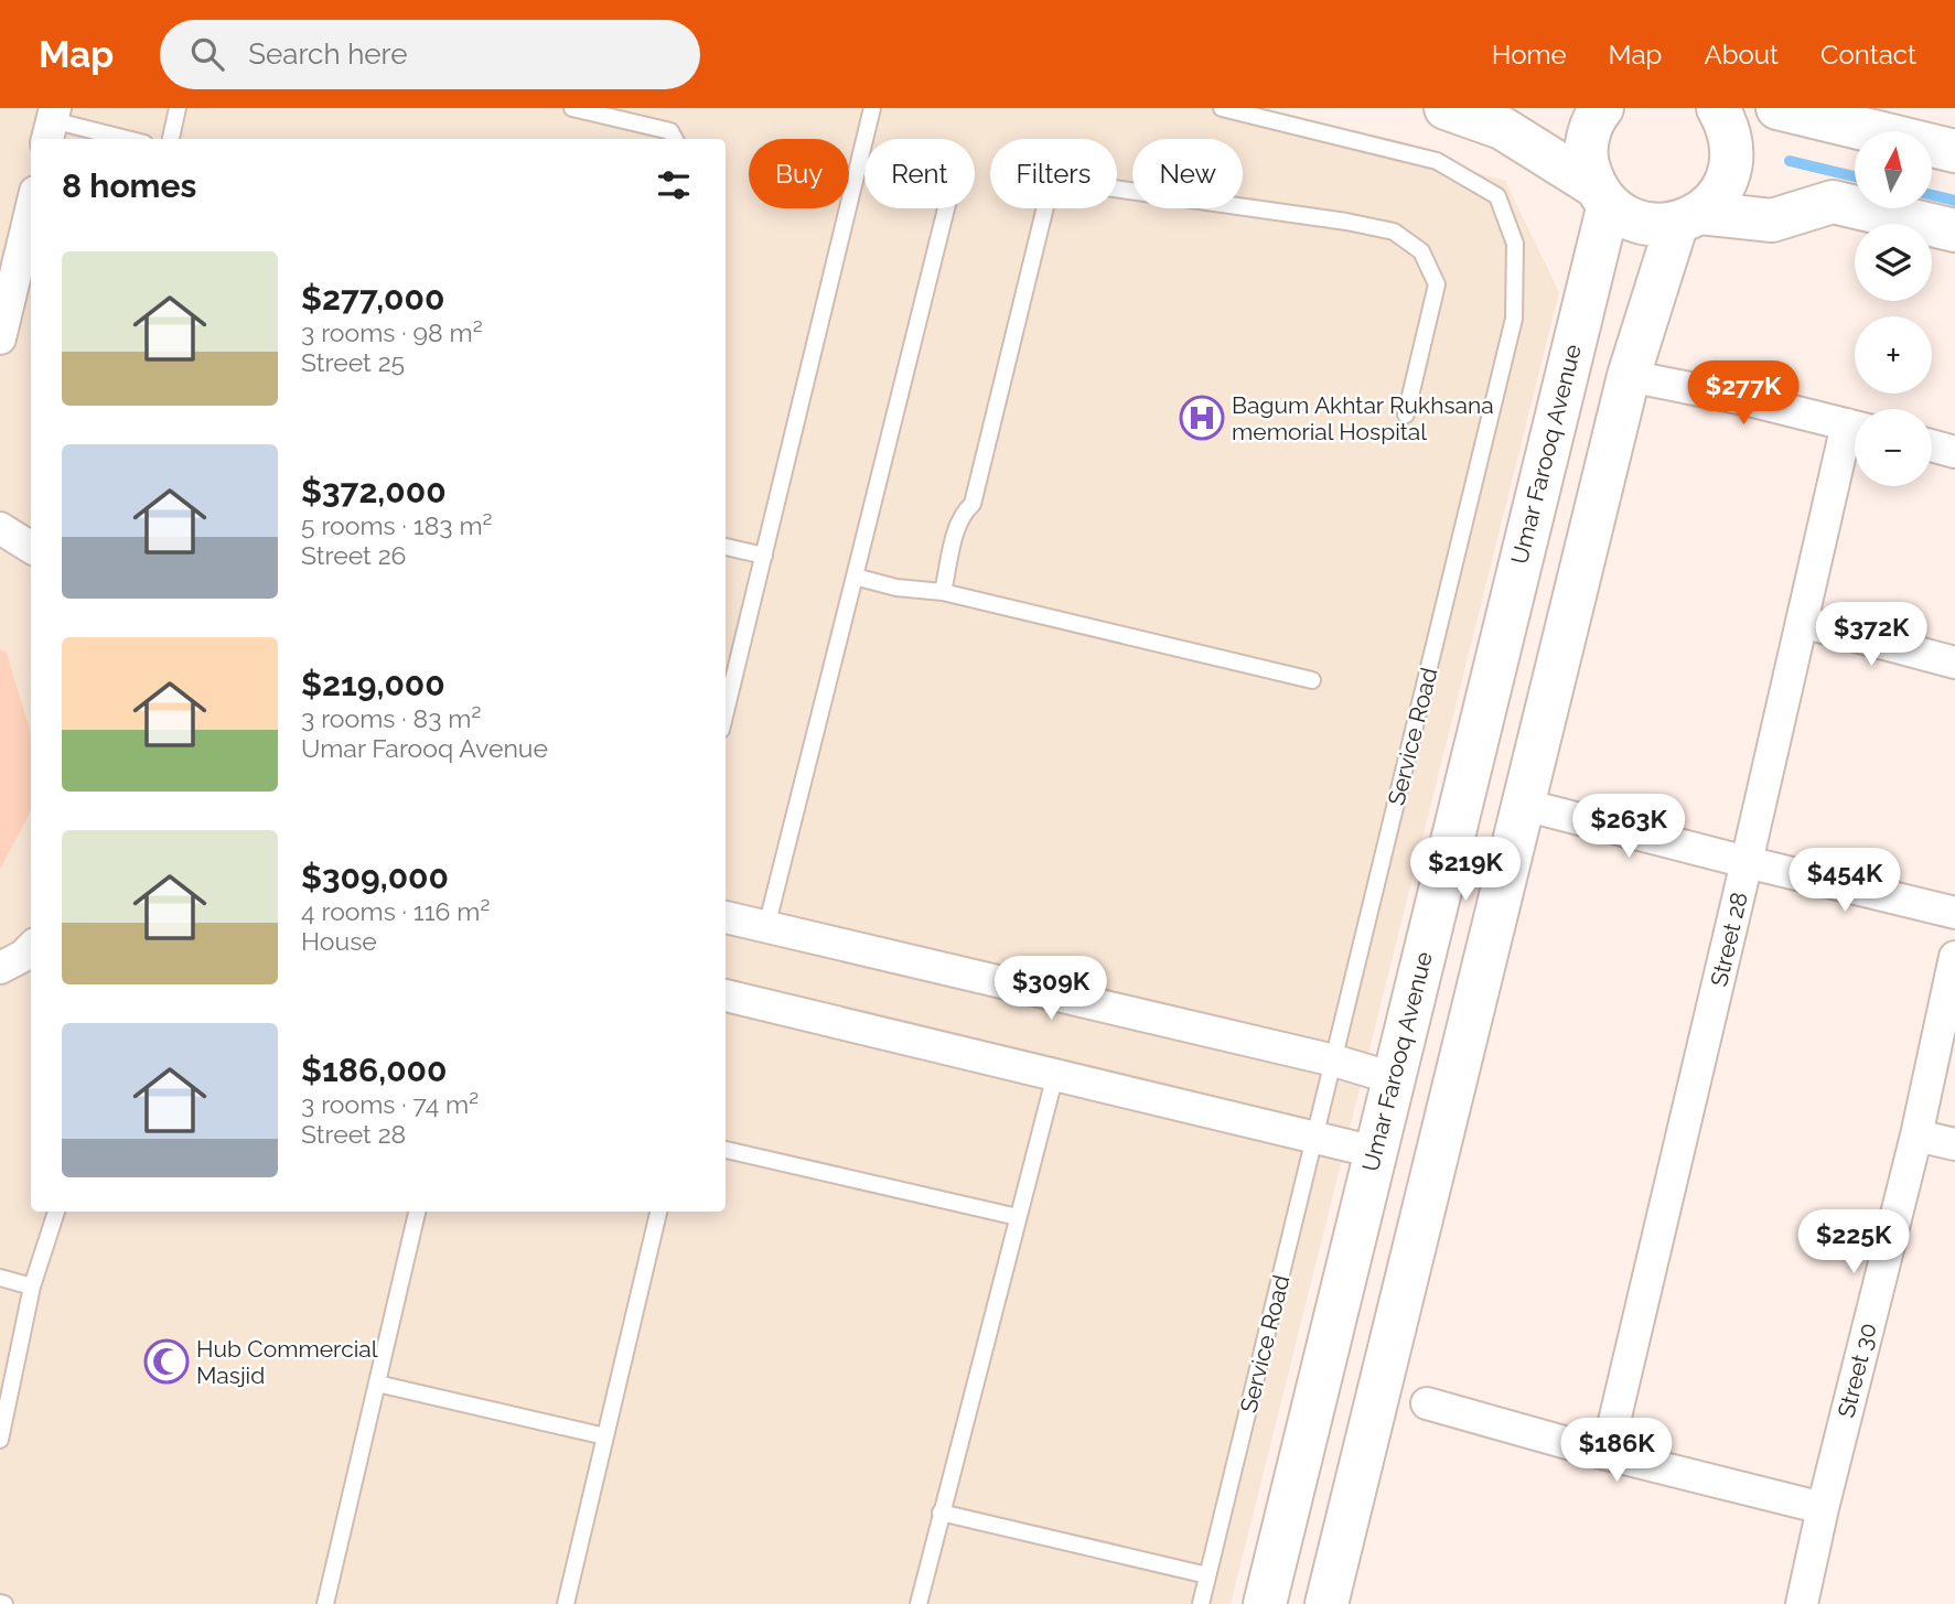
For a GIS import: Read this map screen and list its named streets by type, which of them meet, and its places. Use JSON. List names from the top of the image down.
{
  "streets": {
    "main road": ["Umar Farooq Avenue"],
    "street": ["Street 28", "Street 30"],
    "lane": ["Service Road"]
  },
  "places": {
    "hospital": ["Bagum Akhtar Rukhsana memorial Hospital"],
    "mosque": ["Hub Commercial Masjid"]
  },
  "north": "top",
  "page": {
    "header": "Map",
    "search": "Search here",
    "nav": [
      "Home",
      "Map",
      "About",
      "Contact"
    ],
    "map_buttons": ["+", "−"],
    "chip": [
      "Buy",
      "Rent",
      "Filters",
      "New"
    ],
    "heading": "8 homes",
    "list": [
      {
        "name": "$277,000",
        "note": "3 rooms · 98 m² · Street 25"
      },
      {
        "name": "$372,000",
        "note": "5 rooms · 183 m² · Street 26"
      },
      {
        "name": "$219,000",
        "note": "3 rooms · 83 m² · Umar Farooq Avenue"
      },
      {
        "name": "$309,000",
        "note": "4 rooms · 116 m² · House"
      },
      {
        "name": "$186,000",
        "note": "3 rooms · 74 m² · Street 28"
      }
    ],
    "price": [
      "$277K",
      "$372K",
      "$263K",
      "$219K",
      "$454K",
      "$309K",
      "$225K",
      "$186K"
    ]
  }
}
